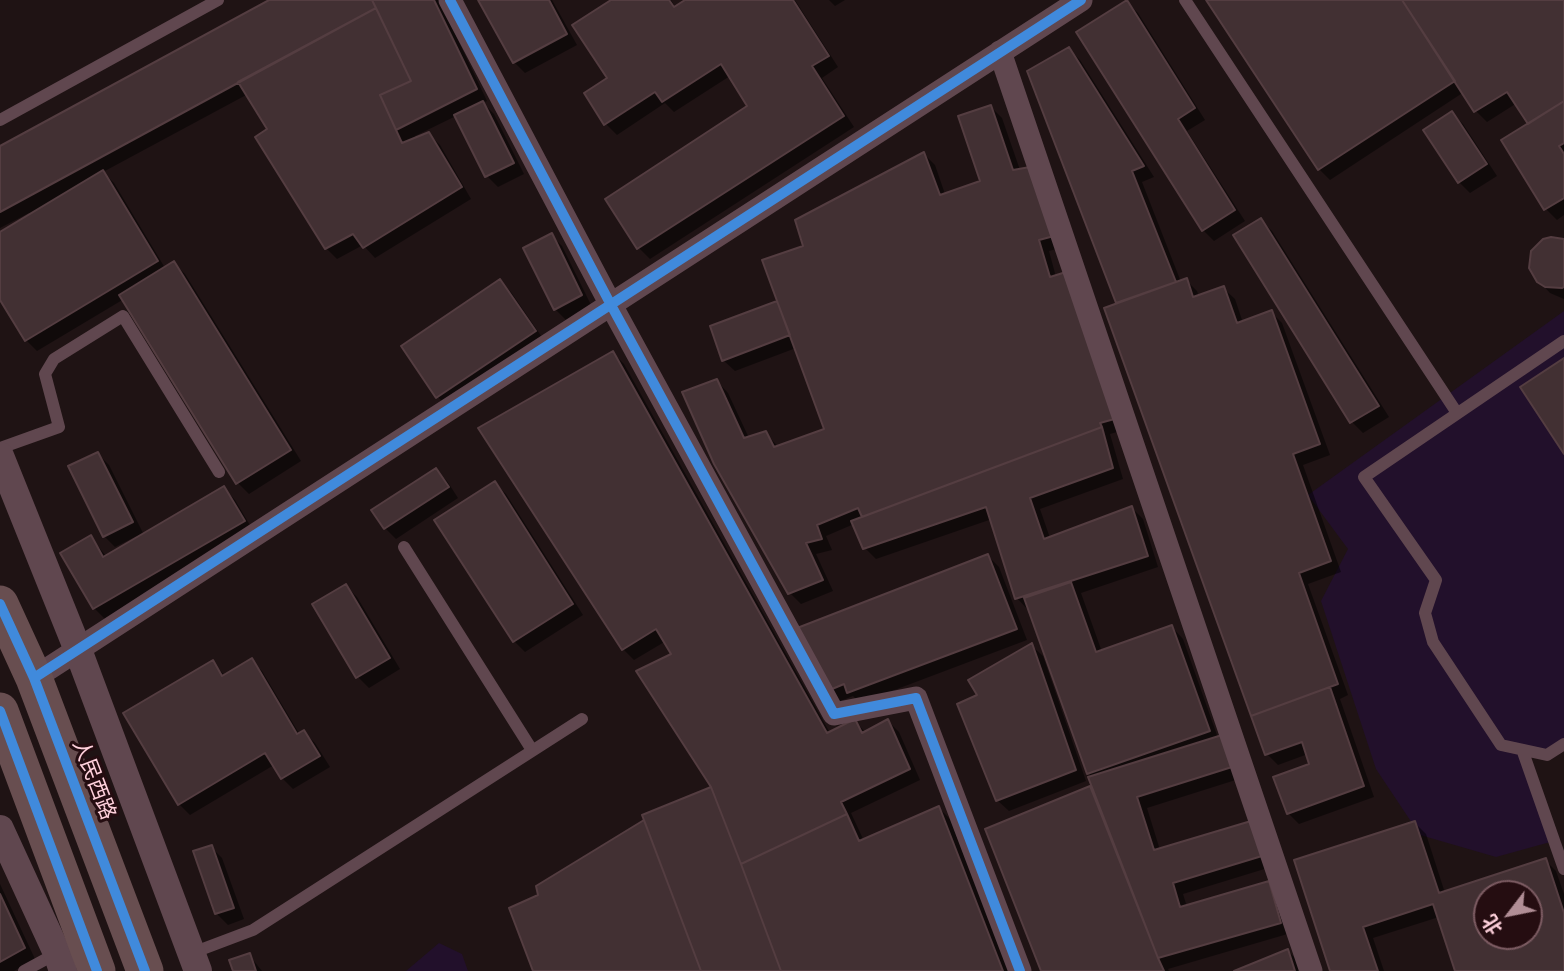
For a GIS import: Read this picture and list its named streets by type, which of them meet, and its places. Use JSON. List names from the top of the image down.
{
  "streets": {
    "main road": ["人民西路"]
  },
  "north": "bottom left"
}
